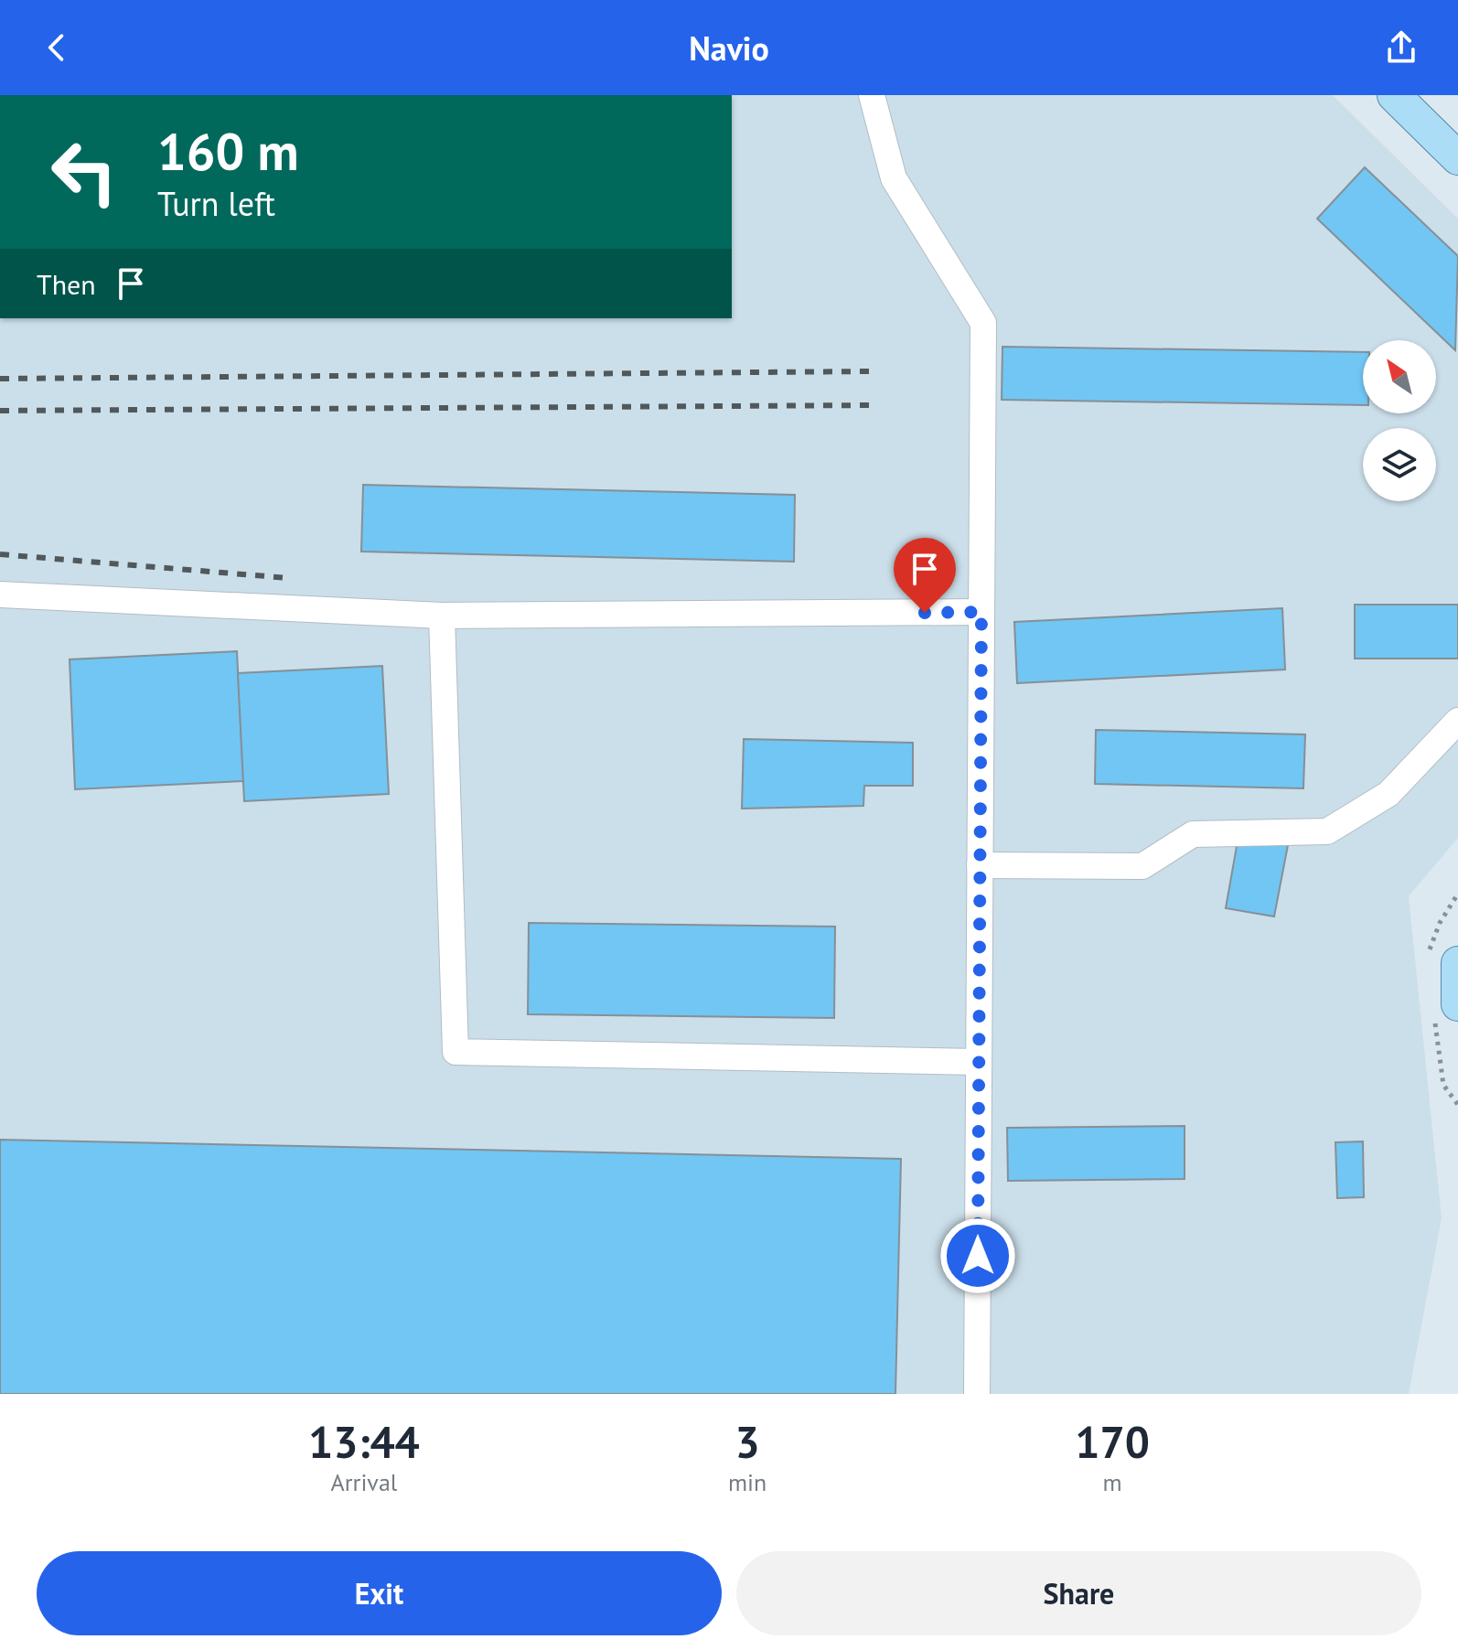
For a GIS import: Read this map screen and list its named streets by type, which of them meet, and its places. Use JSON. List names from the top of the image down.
{
  "north": "top left",
  "page": {
    "header": "Navio",
    "turn": ["160 m", "Turn left"],
    "then": "Then",
    "eta": [
      "13:44",
      "Arrival",
      "3",
      "min",
      "170",
      "m"
    ],
    "buttons": ["Exit", "Share"]
  }
}
